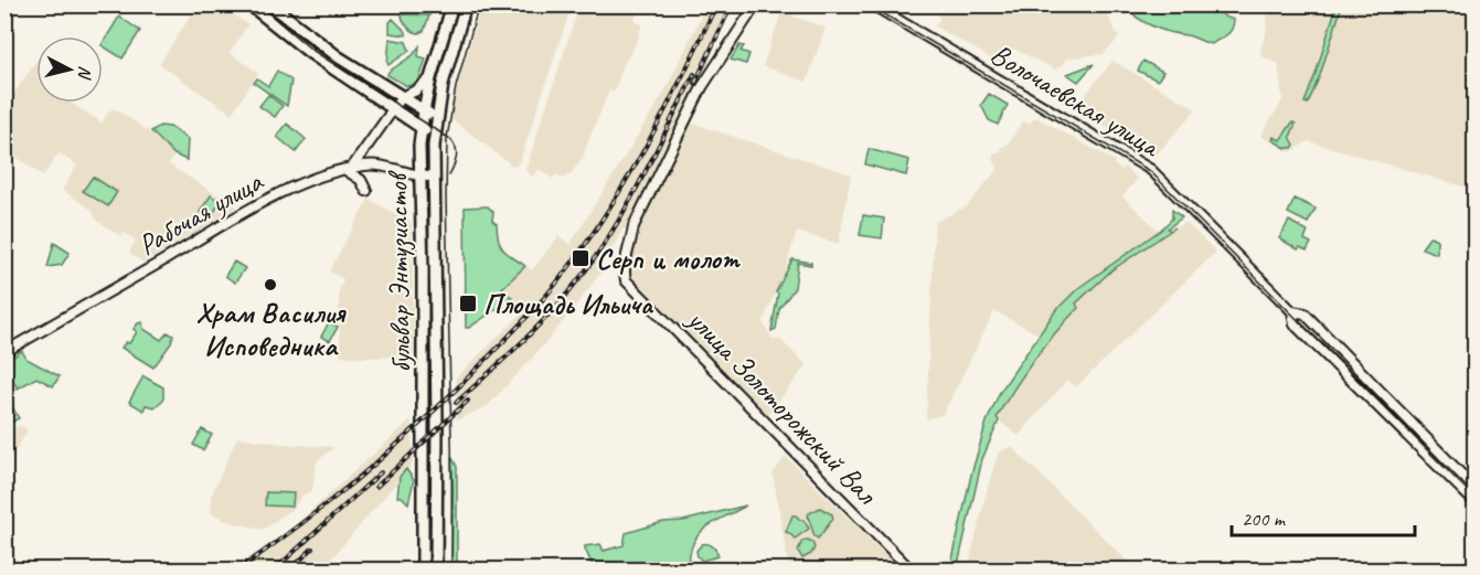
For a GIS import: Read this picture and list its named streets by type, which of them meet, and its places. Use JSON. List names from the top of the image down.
{
  "streets": {
    "main road": ["бульвар Энтузиастов"],
    "street": ["Волочаевская улица", "Рабочая улица", "улица Золоторожский Вал"]
  },
  "crossings": [
    ["Рабочая улица", "бульвар Энтузиастов"]
  ],
  "places": {
    "transit": ["Серп и молот", "Площадь Ильича"],
    "other": ["Храм Василия Исповедника"]
  },
  "scale_bar": "200 m",
  "north": "right"
}
